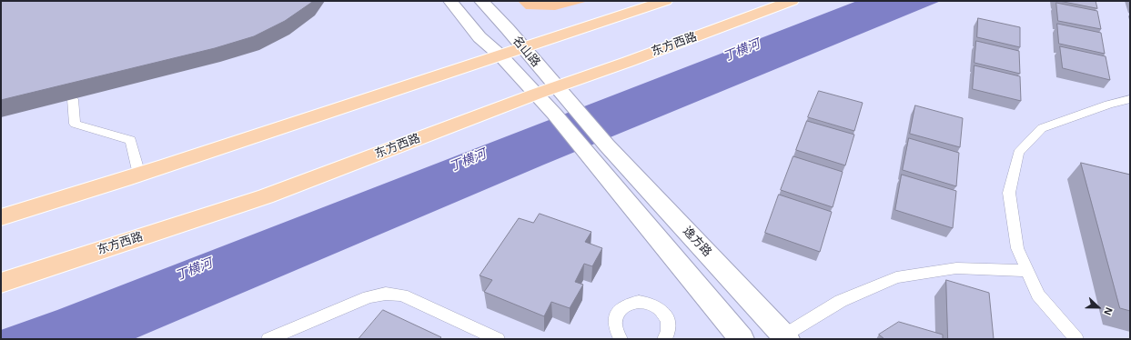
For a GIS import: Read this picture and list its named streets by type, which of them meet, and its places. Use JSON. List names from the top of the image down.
{
  "streets": {
    "main road": ["东方西路"],
    "street": ["名山路", "逸方路"]
  },
  "crossings": [
    ["东方西路", "名山路"],
    ["名山路", "逸方路"]
  ],
  "water": ["丁横河"],
  "north": "right"
}
